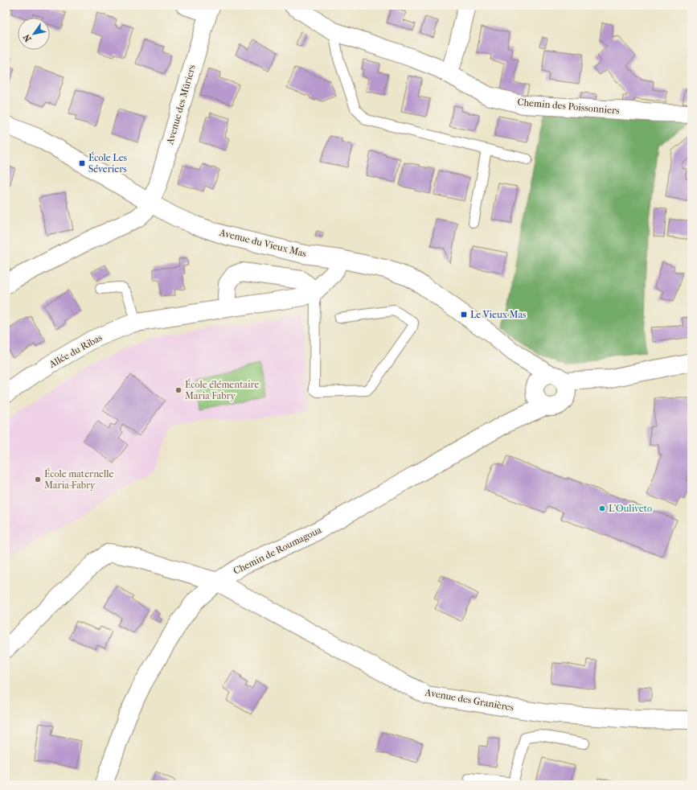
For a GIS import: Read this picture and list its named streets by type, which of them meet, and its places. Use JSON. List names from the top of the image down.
{
  "streets": {
    "street": [
      "Avenue des Mûriers",
      "Chemin des Poissonniers",
      "Avenue du Vieux Mas",
      "Allée du Ribas",
      "Chemin de Roumagoua",
      "Avenue des Granières"
    ]
  },
  "crossings": [
    ["Avenue des Mûriers", "Avenue du Vieux Mas"],
    ["Avenue du Vieux Mas", "Chemin de Roumagoua"],
    ["Chemin de Roumagoua", "Avenue des Granières"]
  ],
  "places": {
    "transit": ["École Les Séveriers", "Le Vieux Mas"],
    "other": ["École élémentaire Maria Fabry", "École maternelle Maria-Fabry", "L'Ouliveto"]
  },
  "north": "bottom left"
}
